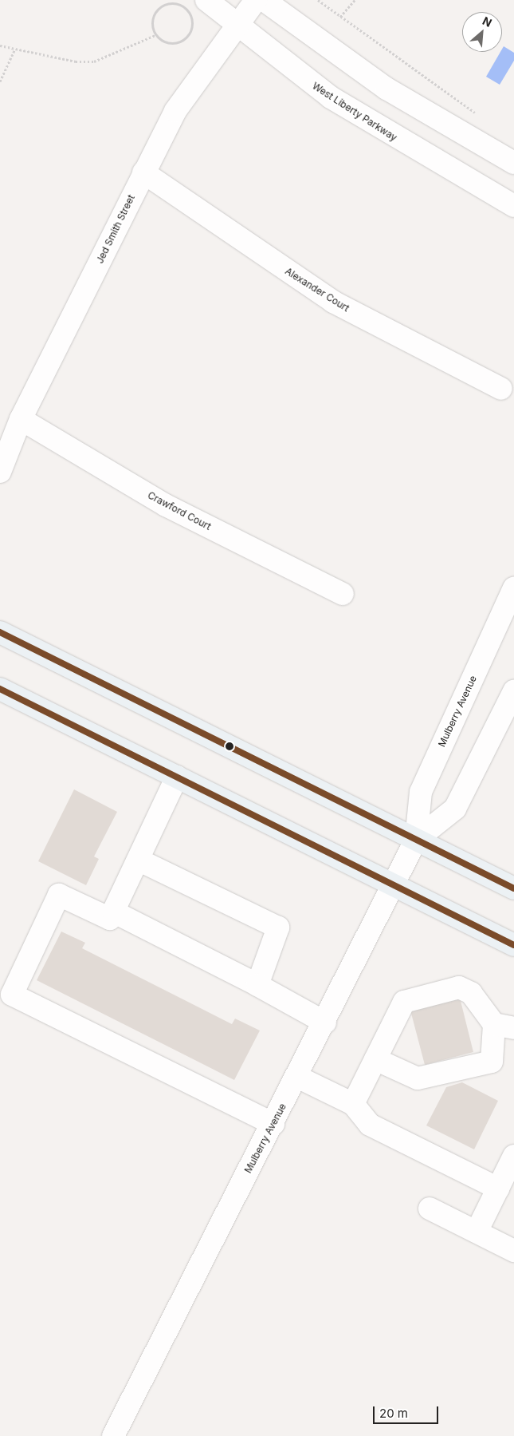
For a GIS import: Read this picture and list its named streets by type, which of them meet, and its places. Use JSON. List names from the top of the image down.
{
  "streets": {
    "street": [
      "West Liberty Parkway",
      "Jed Smith Street",
      "Alexander Court",
      "Crawford Court",
      "Mulberry Avenue"
    ]
  },
  "crossings": [
    ["West Liberty Parkway", "Jed Smith Street"],
    ["Jed Smith Street", "Alexander Court"],
    ["Jed Smith Street", "Crawford Court"]
  ],
  "scale_bar": "20 m",
  "north": "top right"
}
